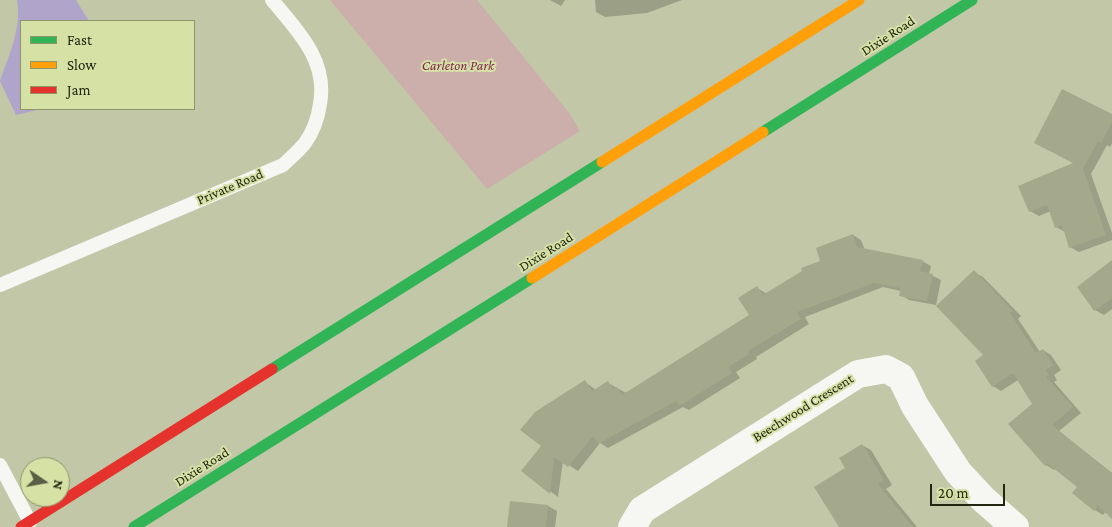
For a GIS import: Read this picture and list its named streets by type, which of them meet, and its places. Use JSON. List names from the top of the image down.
{
  "streets": {
    "main road": ["Dixie Road"],
    "street": ["Beechwood Crescent"],
    "lane": ["Private Road"]
  },
  "parks": ["Carleton Park"],
  "legend": ["Fast", "Slow", "Jam"],
  "scale_bar": "20 m",
  "north": "right"
}
